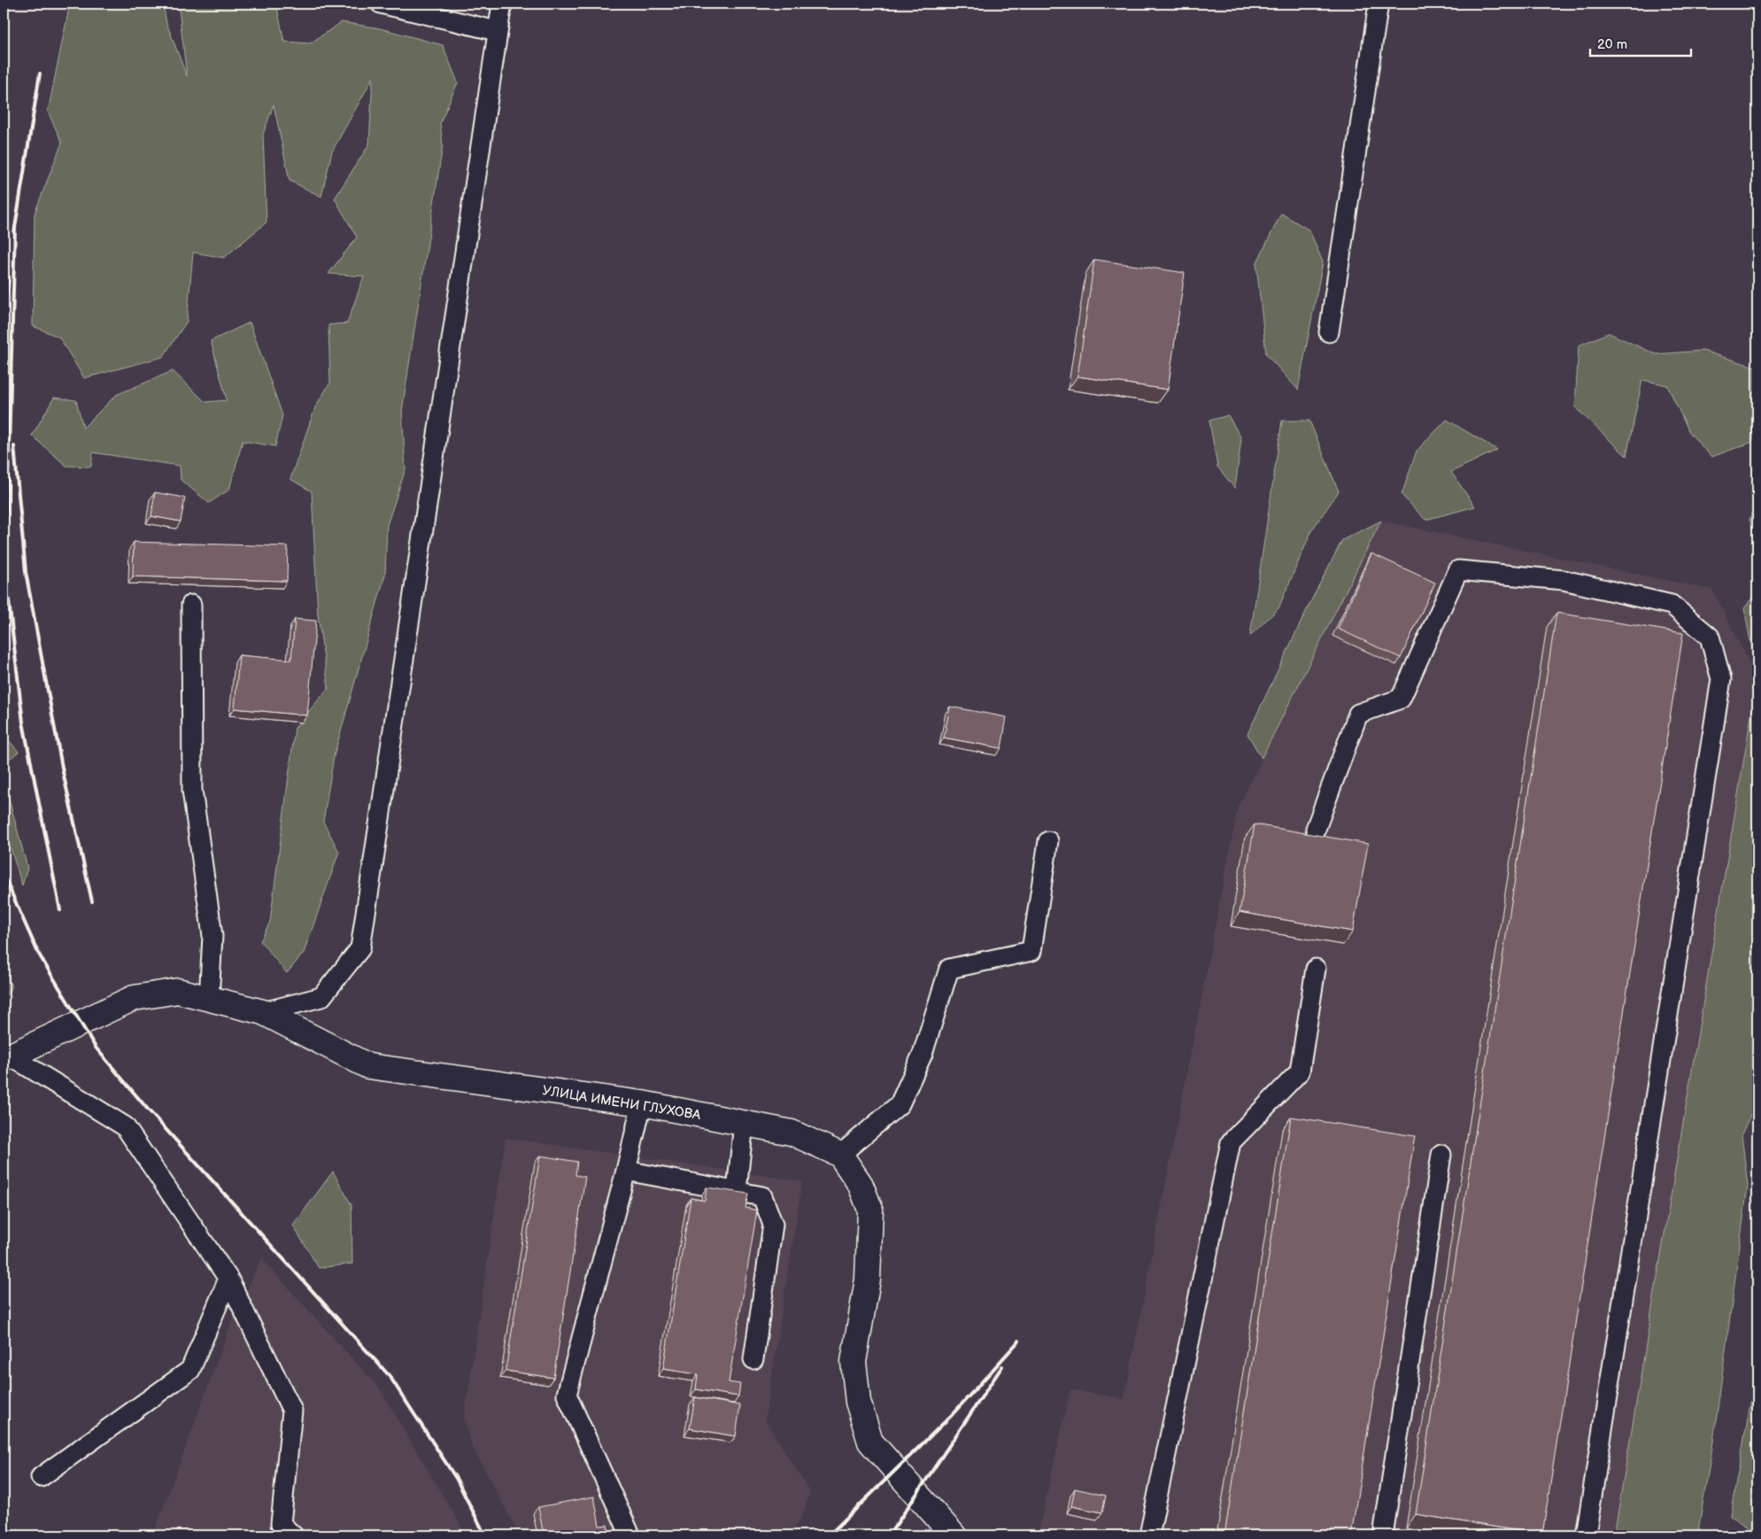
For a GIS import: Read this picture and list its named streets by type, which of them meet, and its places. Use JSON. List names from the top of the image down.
{
  "streets": {
    "street": ["УЛИЦА ИМЕНИ ГЛУХОВА"]
  },
  "scale_bar": "20 m"
}
